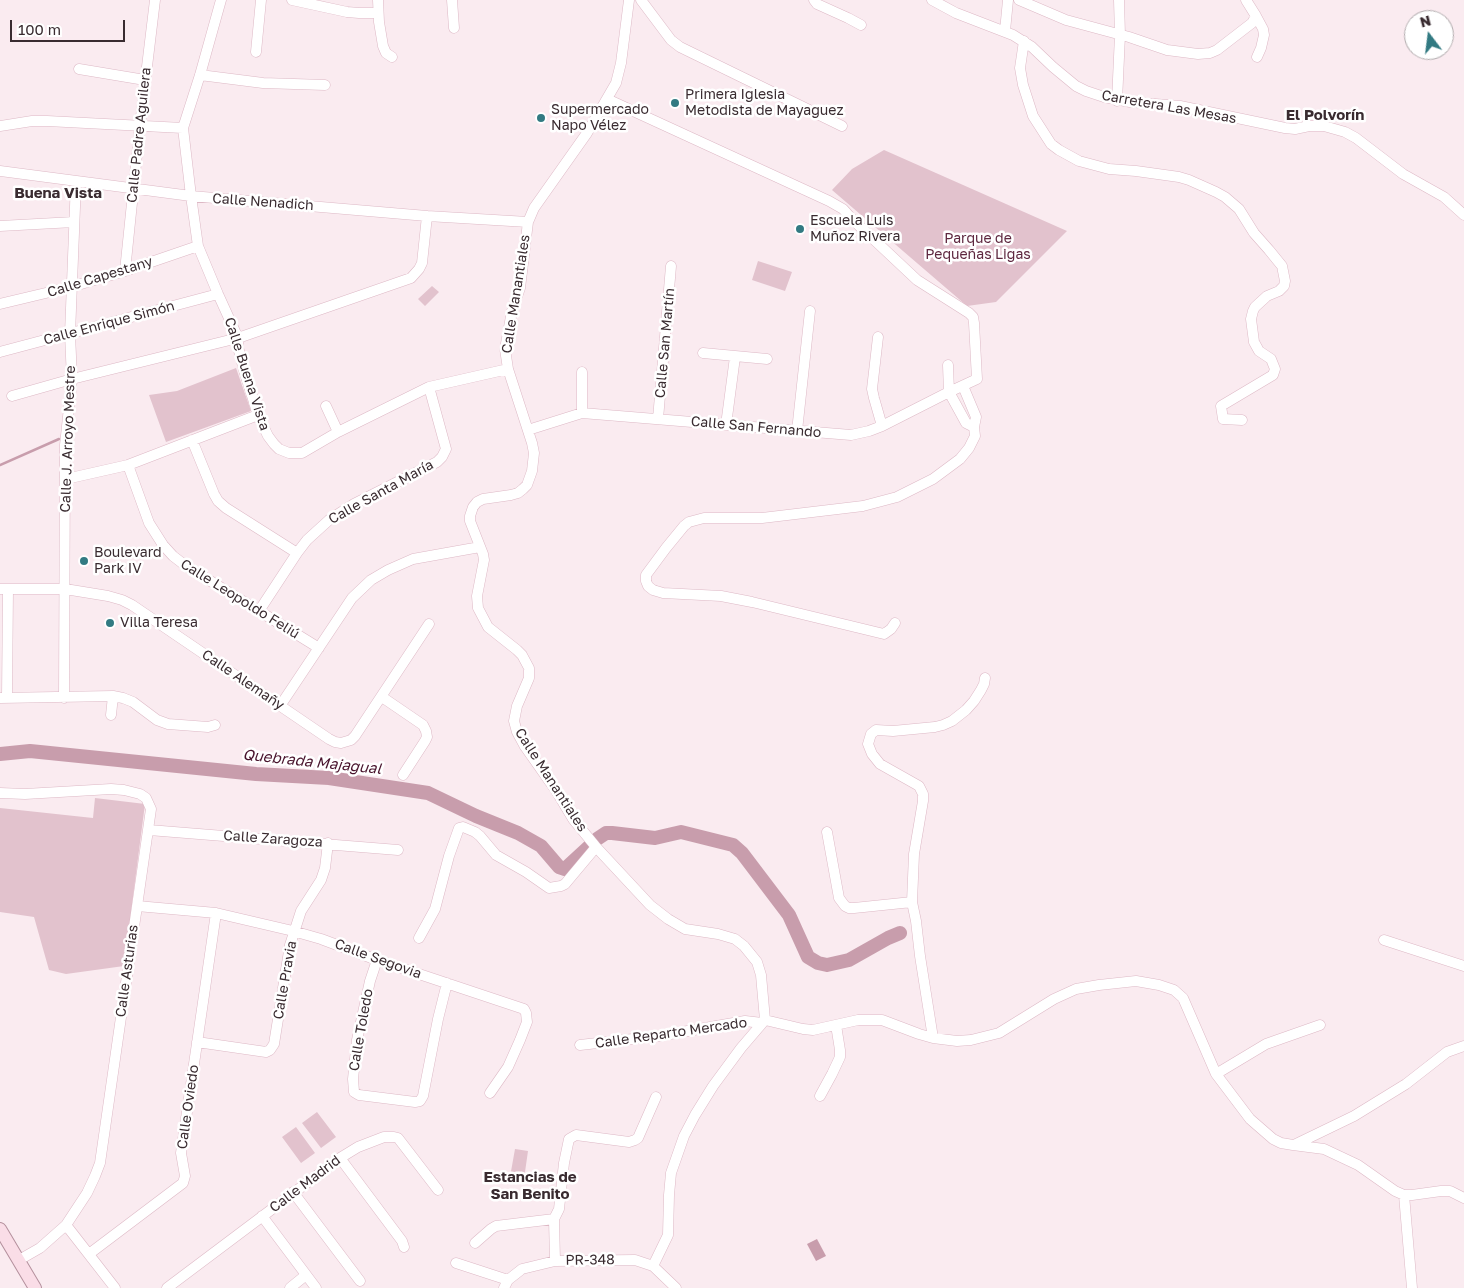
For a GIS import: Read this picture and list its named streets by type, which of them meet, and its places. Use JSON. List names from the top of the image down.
{
  "streets": {
    "street": [
      "Carretera Las Mesas",
      "Calle Padre Aguilera",
      "Calle Nenadich",
      "Calle Capestany",
      "Calle Manantiales",
      "Calle Enrique Simón",
      "Calle San Martín",
      "Calle Buena Vista",
      "Calle San Fernando",
      "Calle J. Arroyo Mestre",
      "Calle Santa María",
      "Calle Leopoldo Feliú",
      "Calle Alemañy",
      "Calle Zaragoza",
      "Calle Segovia",
      "Calle Asturias",
      "Calle Pravia",
      "Calle Toledo",
      "Calle Reparto Mercado",
      "Calle Oviedo",
      "Calle Madrid",
      "PR-348"
    ]
  },
  "crossings": [
    ["Calle Padre Aguilera", "Calle Nenadich"],
    ["Calle Padre Aguilera", "Calle Capestany"],
    ["Calle Nenadich", "Calle Manantiales"],
    ["Calle Nenadich", "Calle Buena Vista"],
    ["Calle Nenadich", "Calle J. Arroyo Mestre"],
    ["Calle Capestany", "Calle Buena Vista"],
    ["Calle Capestany", "Calle J. Arroyo Mestre"],
    ["Calle Manantiales", "Calle Buena Vista"],
    ["Calle Manantiales", "Calle San Fernando"],
    ["Calle Manantiales", "Calle Reparto Mercado"],
    ["Calle Enrique Simón", "Calle Buena Vista"],
    ["Calle Enrique Simón", "Calle J. Arroyo Mestre"],
    ["Calle San Martín", "Calle San Fernando"],
    ["Calle Buena Vista", "Calle Santa María"],
    ["Calle J. Arroyo Mestre", "Calle Alemañy"],
    ["Calle Santa María", "Calle Leopoldo Feliú"],
    ["Calle Zaragoza", "Calle Asturias"],
    ["Calle Zaragoza", "Calle Pravia"],
    ["Calle Segovia", "Calle Asturias"],
    ["Calle Segovia", "Calle Pravia"],
    ["Calle Segovia", "Calle Toledo"],
    ["Calle Segovia", "Calle Oviedo"],
    ["Calle Pravia", "Calle Oviedo"]
  ],
  "districts": ["El Polvorín", "Buena Vista", "Estancias de San Benito"],
  "water": ["Quebrada Majagual"],
  "parks": ["Parque de Pequeñas Ligas"],
  "places": [
    "Primera Iglesia Metodista de Mayaguez",
    "Supermercado Napo Vélez",
    "Escuela Luis Muñoz Rivera",
    "Boulevard Park IV",
    "Villa Teresa"
  ],
  "scale_bar": "100 m",
  "north": "top"
}
